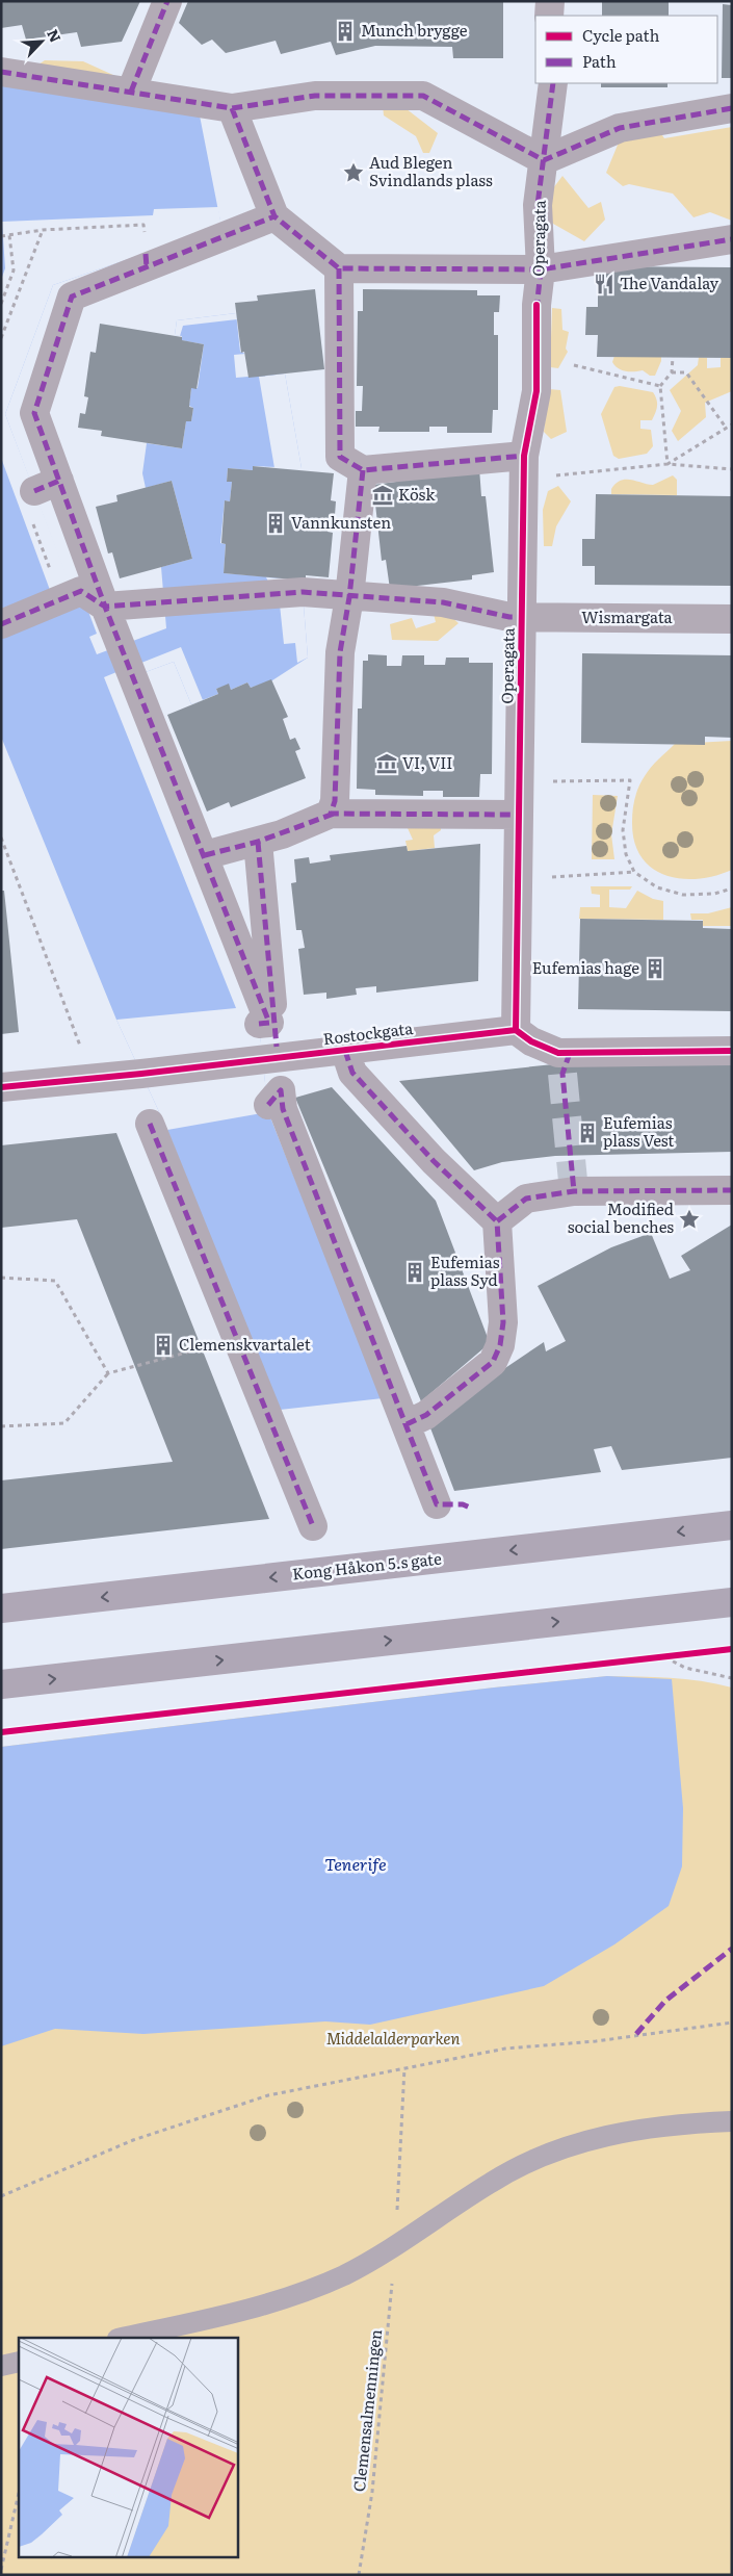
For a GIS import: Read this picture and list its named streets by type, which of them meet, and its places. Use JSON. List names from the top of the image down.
{
  "streets": {
    "highway": ["Kong Håkon 5.s gate"],
    "street": ["Operagata", "Wismargata", "Rostockgata"],
    "path": ["Clemensalmenningen"]
  },
  "crossings": [
    ["Operagata", "Wismargata"],
    ["Operagata", "Rostockgata"]
  ],
  "water": ["Tenerife"],
  "parks": ["Middelalderparken"],
  "places": {
    "building": [
      "Munch brygge",
      "Vannkunsten",
      "Eufemias hage",
      "Eufemias plass Vest",
      "Eufemias plass Syd",
      "Clemenskvartalet"
    ],
    "place": ["Aud Blegen Svindlands plass", "Modified social benches"],
    "restaurant": ["The Vandalay"],
    "museum": ["Kösk", "VI, VII"]
  },
  "legend": ["Cycle path", "Path"],
  "north": "top right"
}
